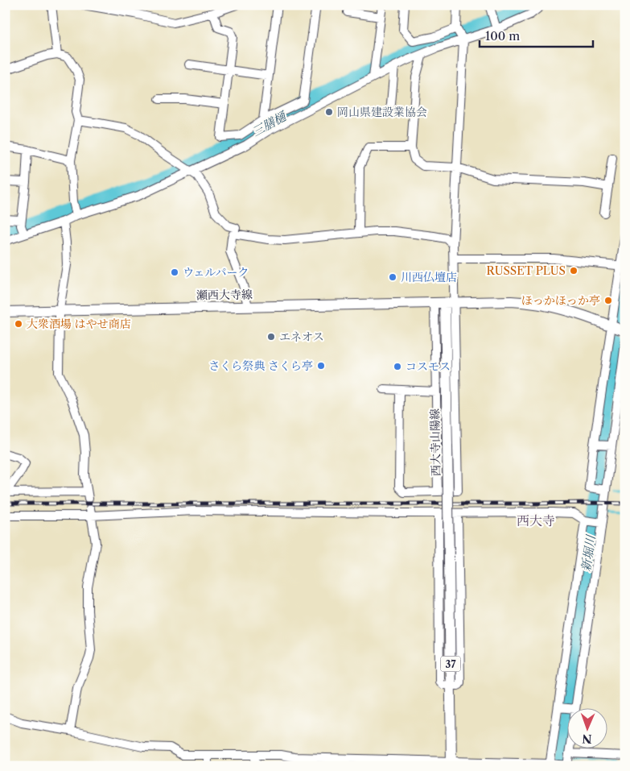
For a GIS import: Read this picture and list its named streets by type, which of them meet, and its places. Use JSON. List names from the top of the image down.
{
  "streets": {
    "main road": ["瀬西大寺線", "西大寺山陽線", "37"]
  },
  "crossings": [
    ["瀬西大寺線", "西大寺山陽線"]
  ],
  "districts": ["西大寺"],
  "water": ["三膳樋", "新堀川"],
  "places": [
    "岡山県建設業協会",
    "RUSSET PLUS",
    "ウェルパーク",
    "川西仏壇店",
    "ほっかほっか亭",
    "大衆酒場 はやせ商店",
    "エネオス",
    "さくら祭典 さくら亭",
    "コスモス"
  ],
  "scale_bar": "100 m",
  "north": "bottom"
}
